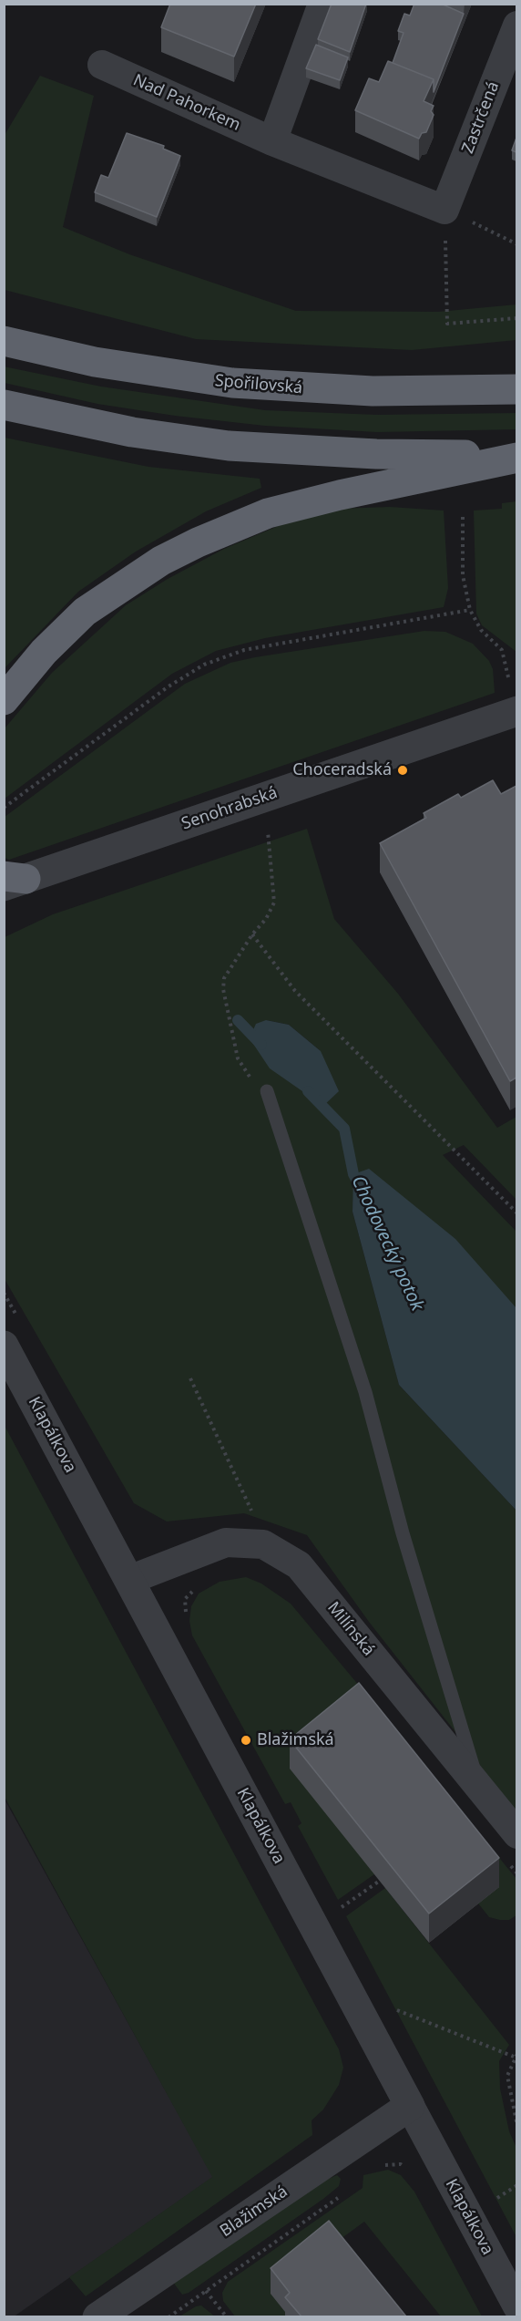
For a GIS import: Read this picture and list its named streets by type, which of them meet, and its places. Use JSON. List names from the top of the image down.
{
  "streets": {
    "highway": ["Spořilovská"],
    "street": [
      "Nad Pahorkem",
      "Zastrčená",
      "Senohrabská",
      "Klapálkova",
      "Milínská",
      "Blažimská"
    ]
  },
  "crossings": [
    ["Nad Pahorkem", "Zastrčená"],
    ["Klapálkova", "Milínská"],
    ["Klapálkova", "Blažimská"]
  ],
  "water": ["Chodovecký potok"],
  "places": ["Choceradská", "Blažimská"]
}
